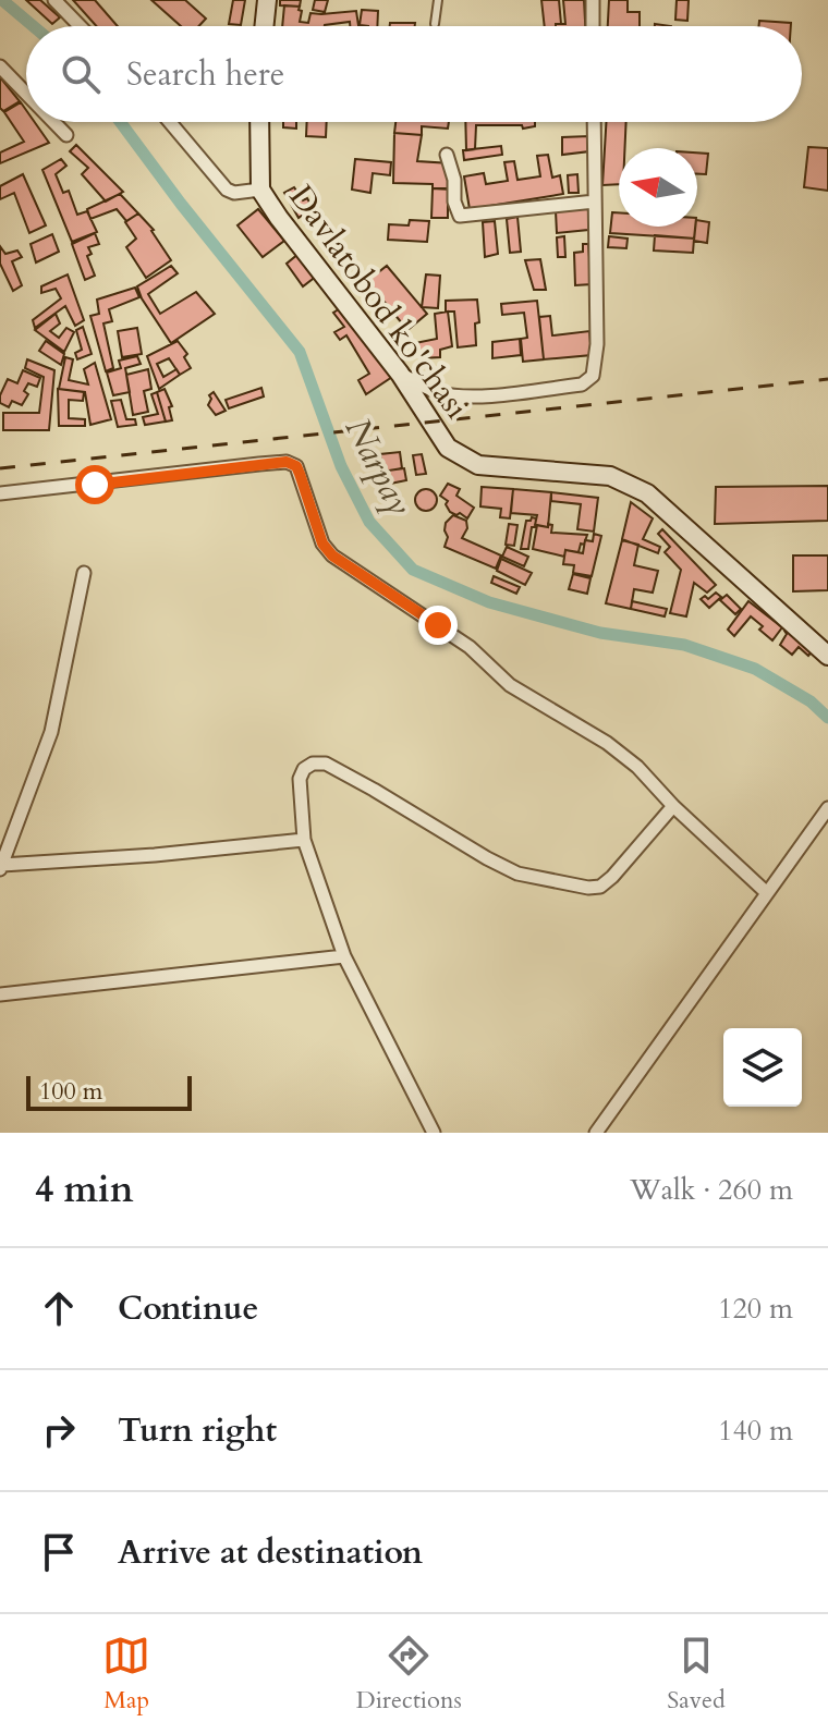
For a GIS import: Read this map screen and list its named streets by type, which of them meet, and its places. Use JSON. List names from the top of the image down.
{
  "streets": {
    "street": ["Davlatobod ko'chasi"]
  },
  "water": ["Narpay"],
  "scale_bar": "100 m",
  "north": "left",
  "page": {
    "search": "Search here",
    "scale": "100 m",
    "heading": ["4 min", "Walk · 260 m"],
    "list": [
      ["Continue", "120 m"],
      ["Turn right", "140 m"],
      "Arrive at destination"
    ],
    "nav": ["Map", "Directions", "Saved"]
  }
}
